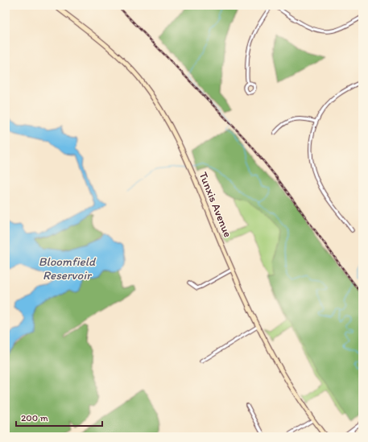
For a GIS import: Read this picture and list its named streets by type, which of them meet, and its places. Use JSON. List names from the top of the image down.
{
  "streets": {
    "main road": ["Tunxis Avenue"]
  },
  "water": ["Bloomfield Reservoir"],
  "scale_bar": "200 m"
}
